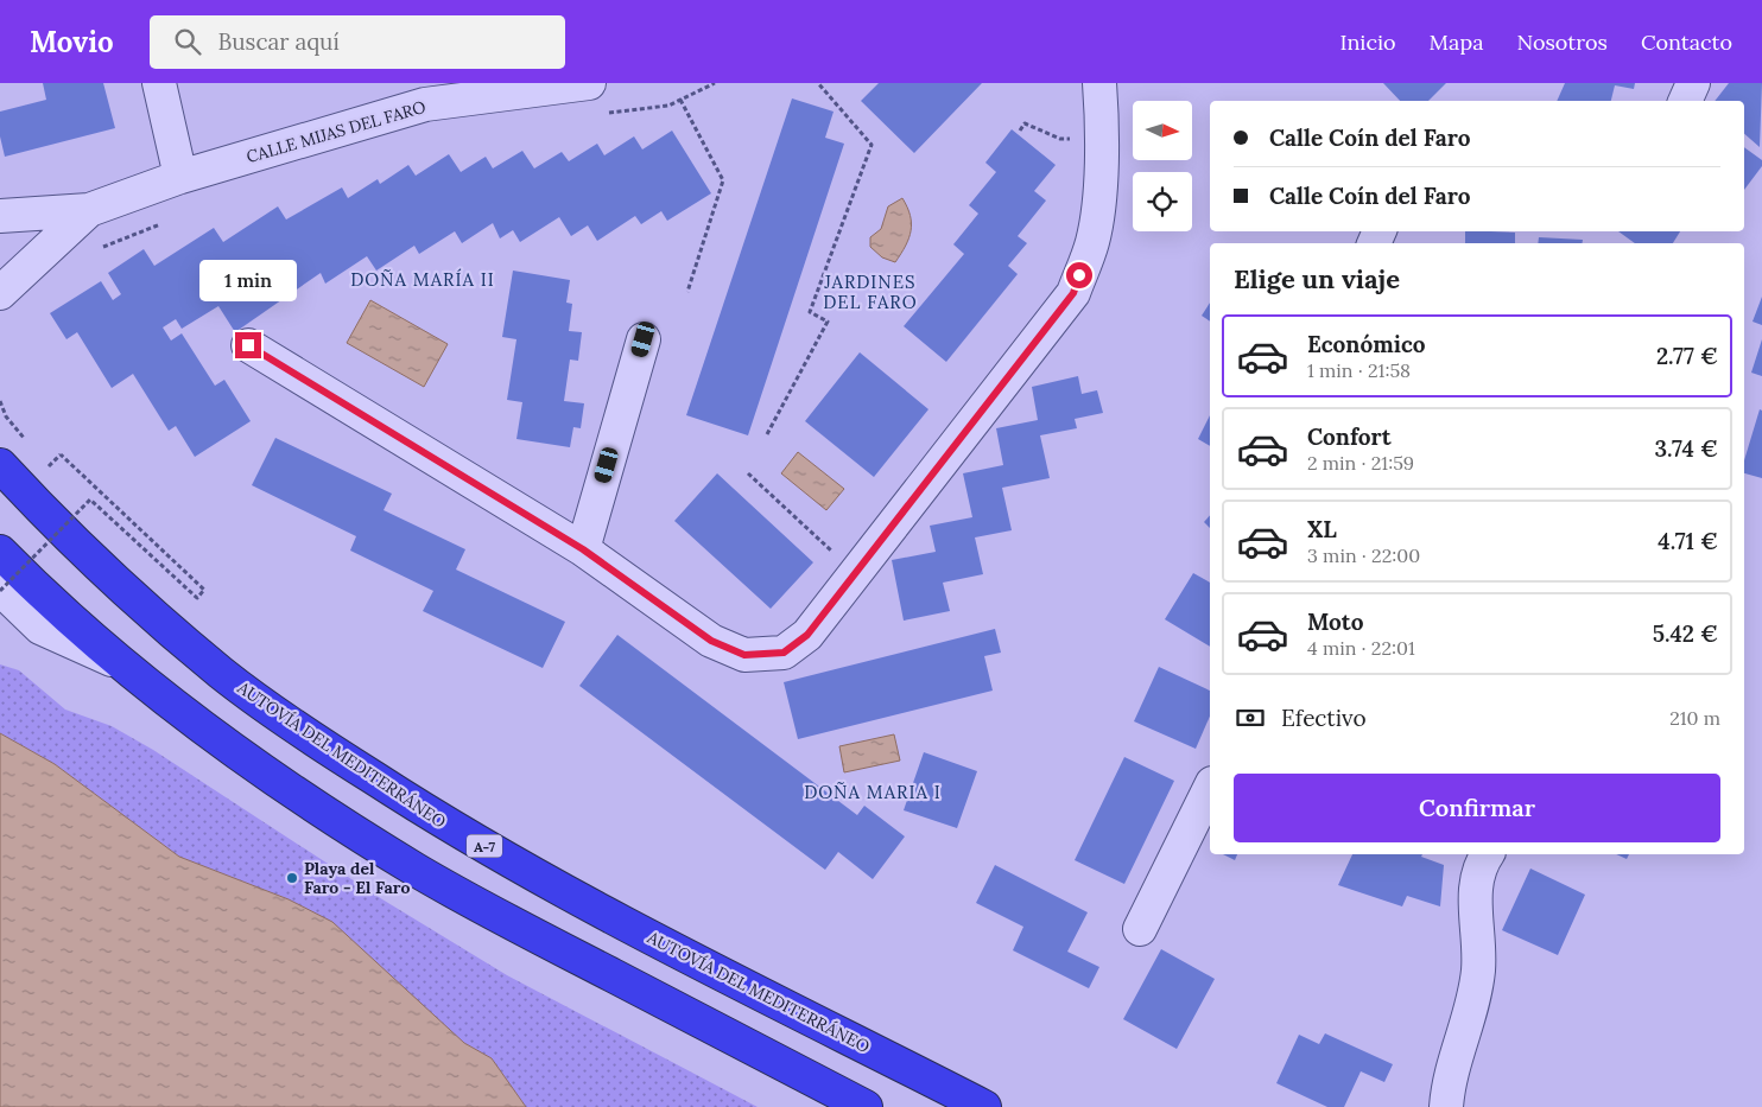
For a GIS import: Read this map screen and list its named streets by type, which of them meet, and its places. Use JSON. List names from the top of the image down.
{
  "streets": {
    "highway": ["AUTOVÍA DEL MEDITERRÁNEO", "A-7"],
    "street": ["CALLE MIJAS DEL FARO"]
  },
  "districts": ["DOÑA MARÍA II", "JARDINES DEL FARO", "DOÑA MARIA I"],
  "places": ["Playa del Faro - El Faro"],
  "north": "right",
  "page": {
    "header": "Movio",
    "search": "Buscar aquí",
    "nav": [
      "Inicio",
      "Mapa",
      "Nosotros",
      "Contacto"
    ],
    "banner": ["Calle Coín del Faro", "Calle Coín del Faro"],
    "heading": "Elige un viaje",
    "bubble": "1 min",
    "list": [
      {
        "name": "Económico",
        "note": "1 min · 21:58",
        "value": "2.77 €"
      },
      {
        "name": "Confort",
        "note": "2 min · 21:59",
        "value": "3.74 €"
      },
      {
        "name": "XL",
        "note": "3 min · 22:00",
        "value": "4.71 €"
      },
      {
        "name": "Moto",
        "note": "4 min · 22:01",
        "value": "5.42 €"
      }
    ],
    "pay": ["Efectivo", "210 m"],
    "buttons": "Confirmar"
  }
}
